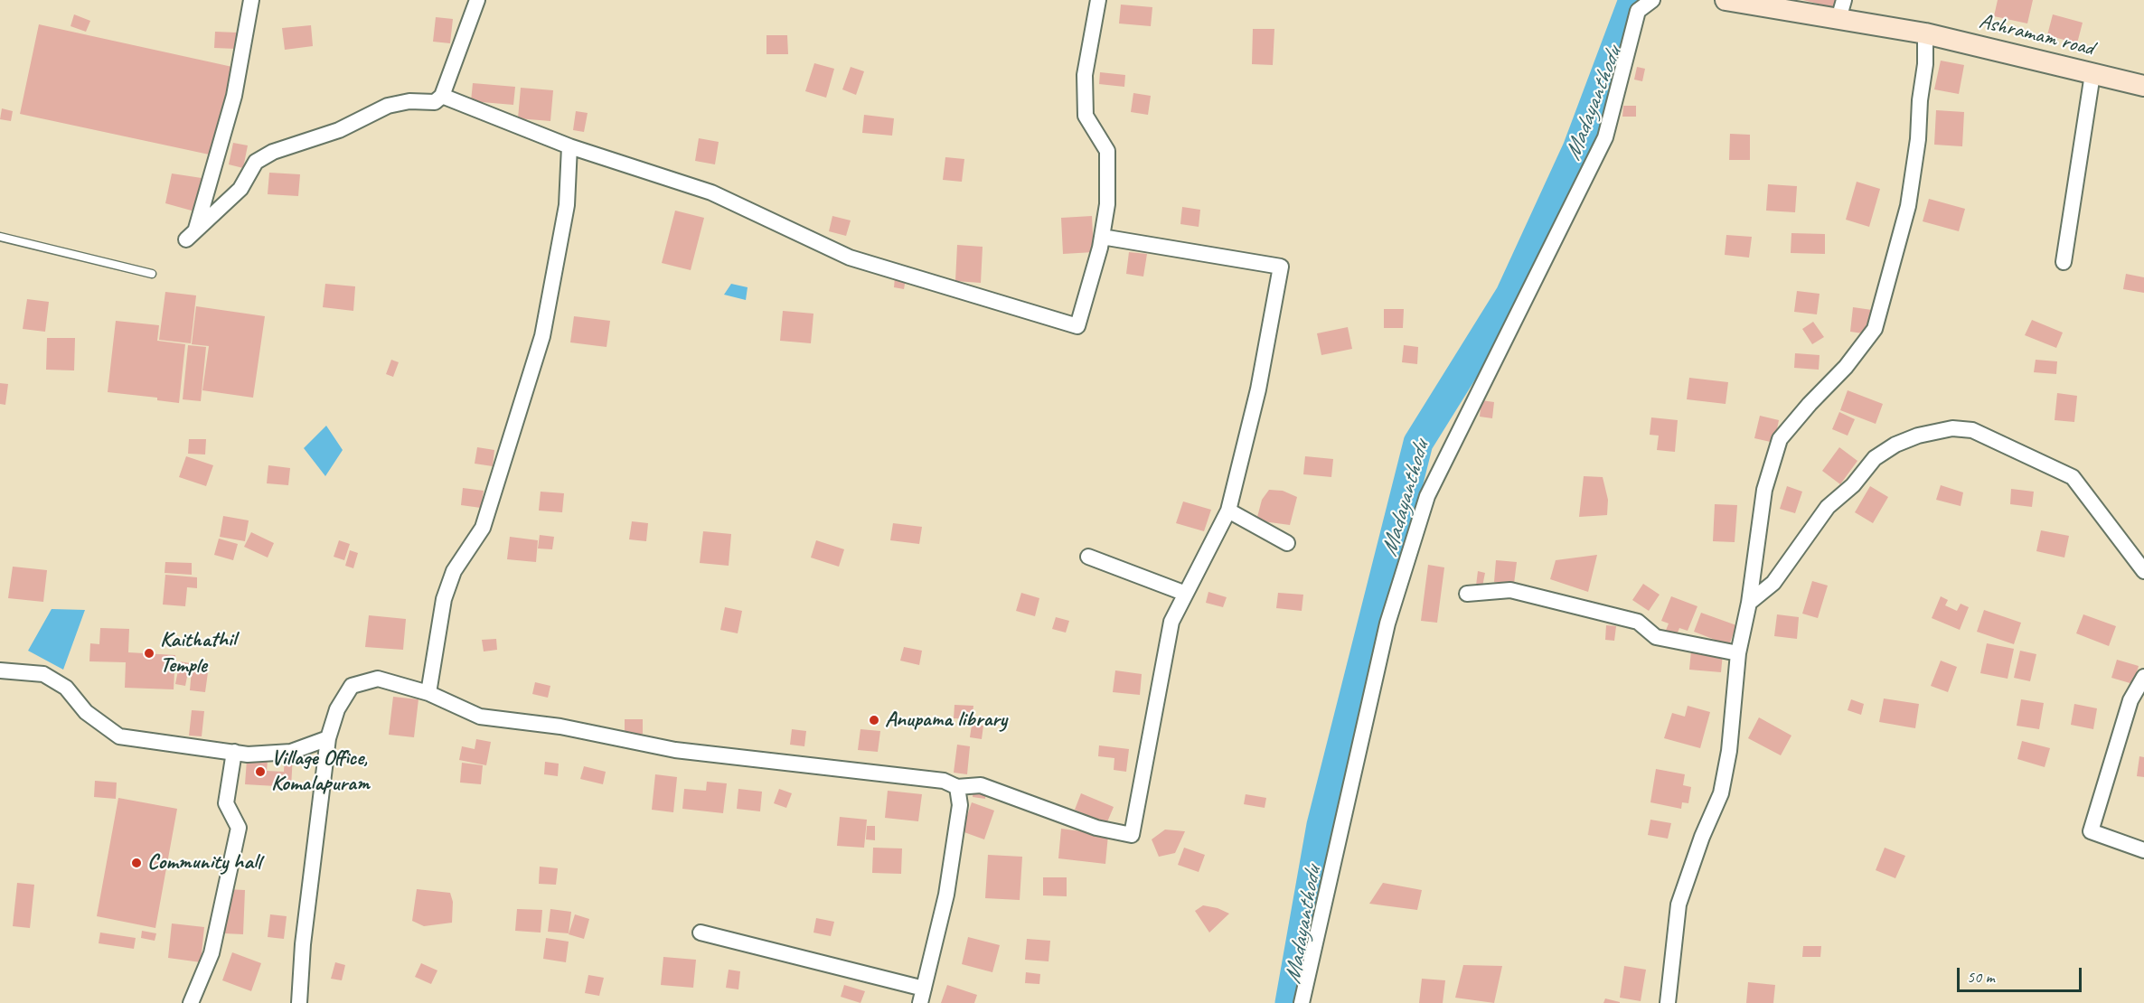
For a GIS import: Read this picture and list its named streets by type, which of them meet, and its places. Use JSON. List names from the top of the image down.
{
  "streets": {
    "main road": ["Ashramam road"]
  },
  "water": ["Madayanthodu"],
  "places": [
    "Kaithathil Temple",
    "Anupama library",
    "Village Office, Komalapuram",
    "Community hall"
  ],
  "scale_bar": "50 m"
}
